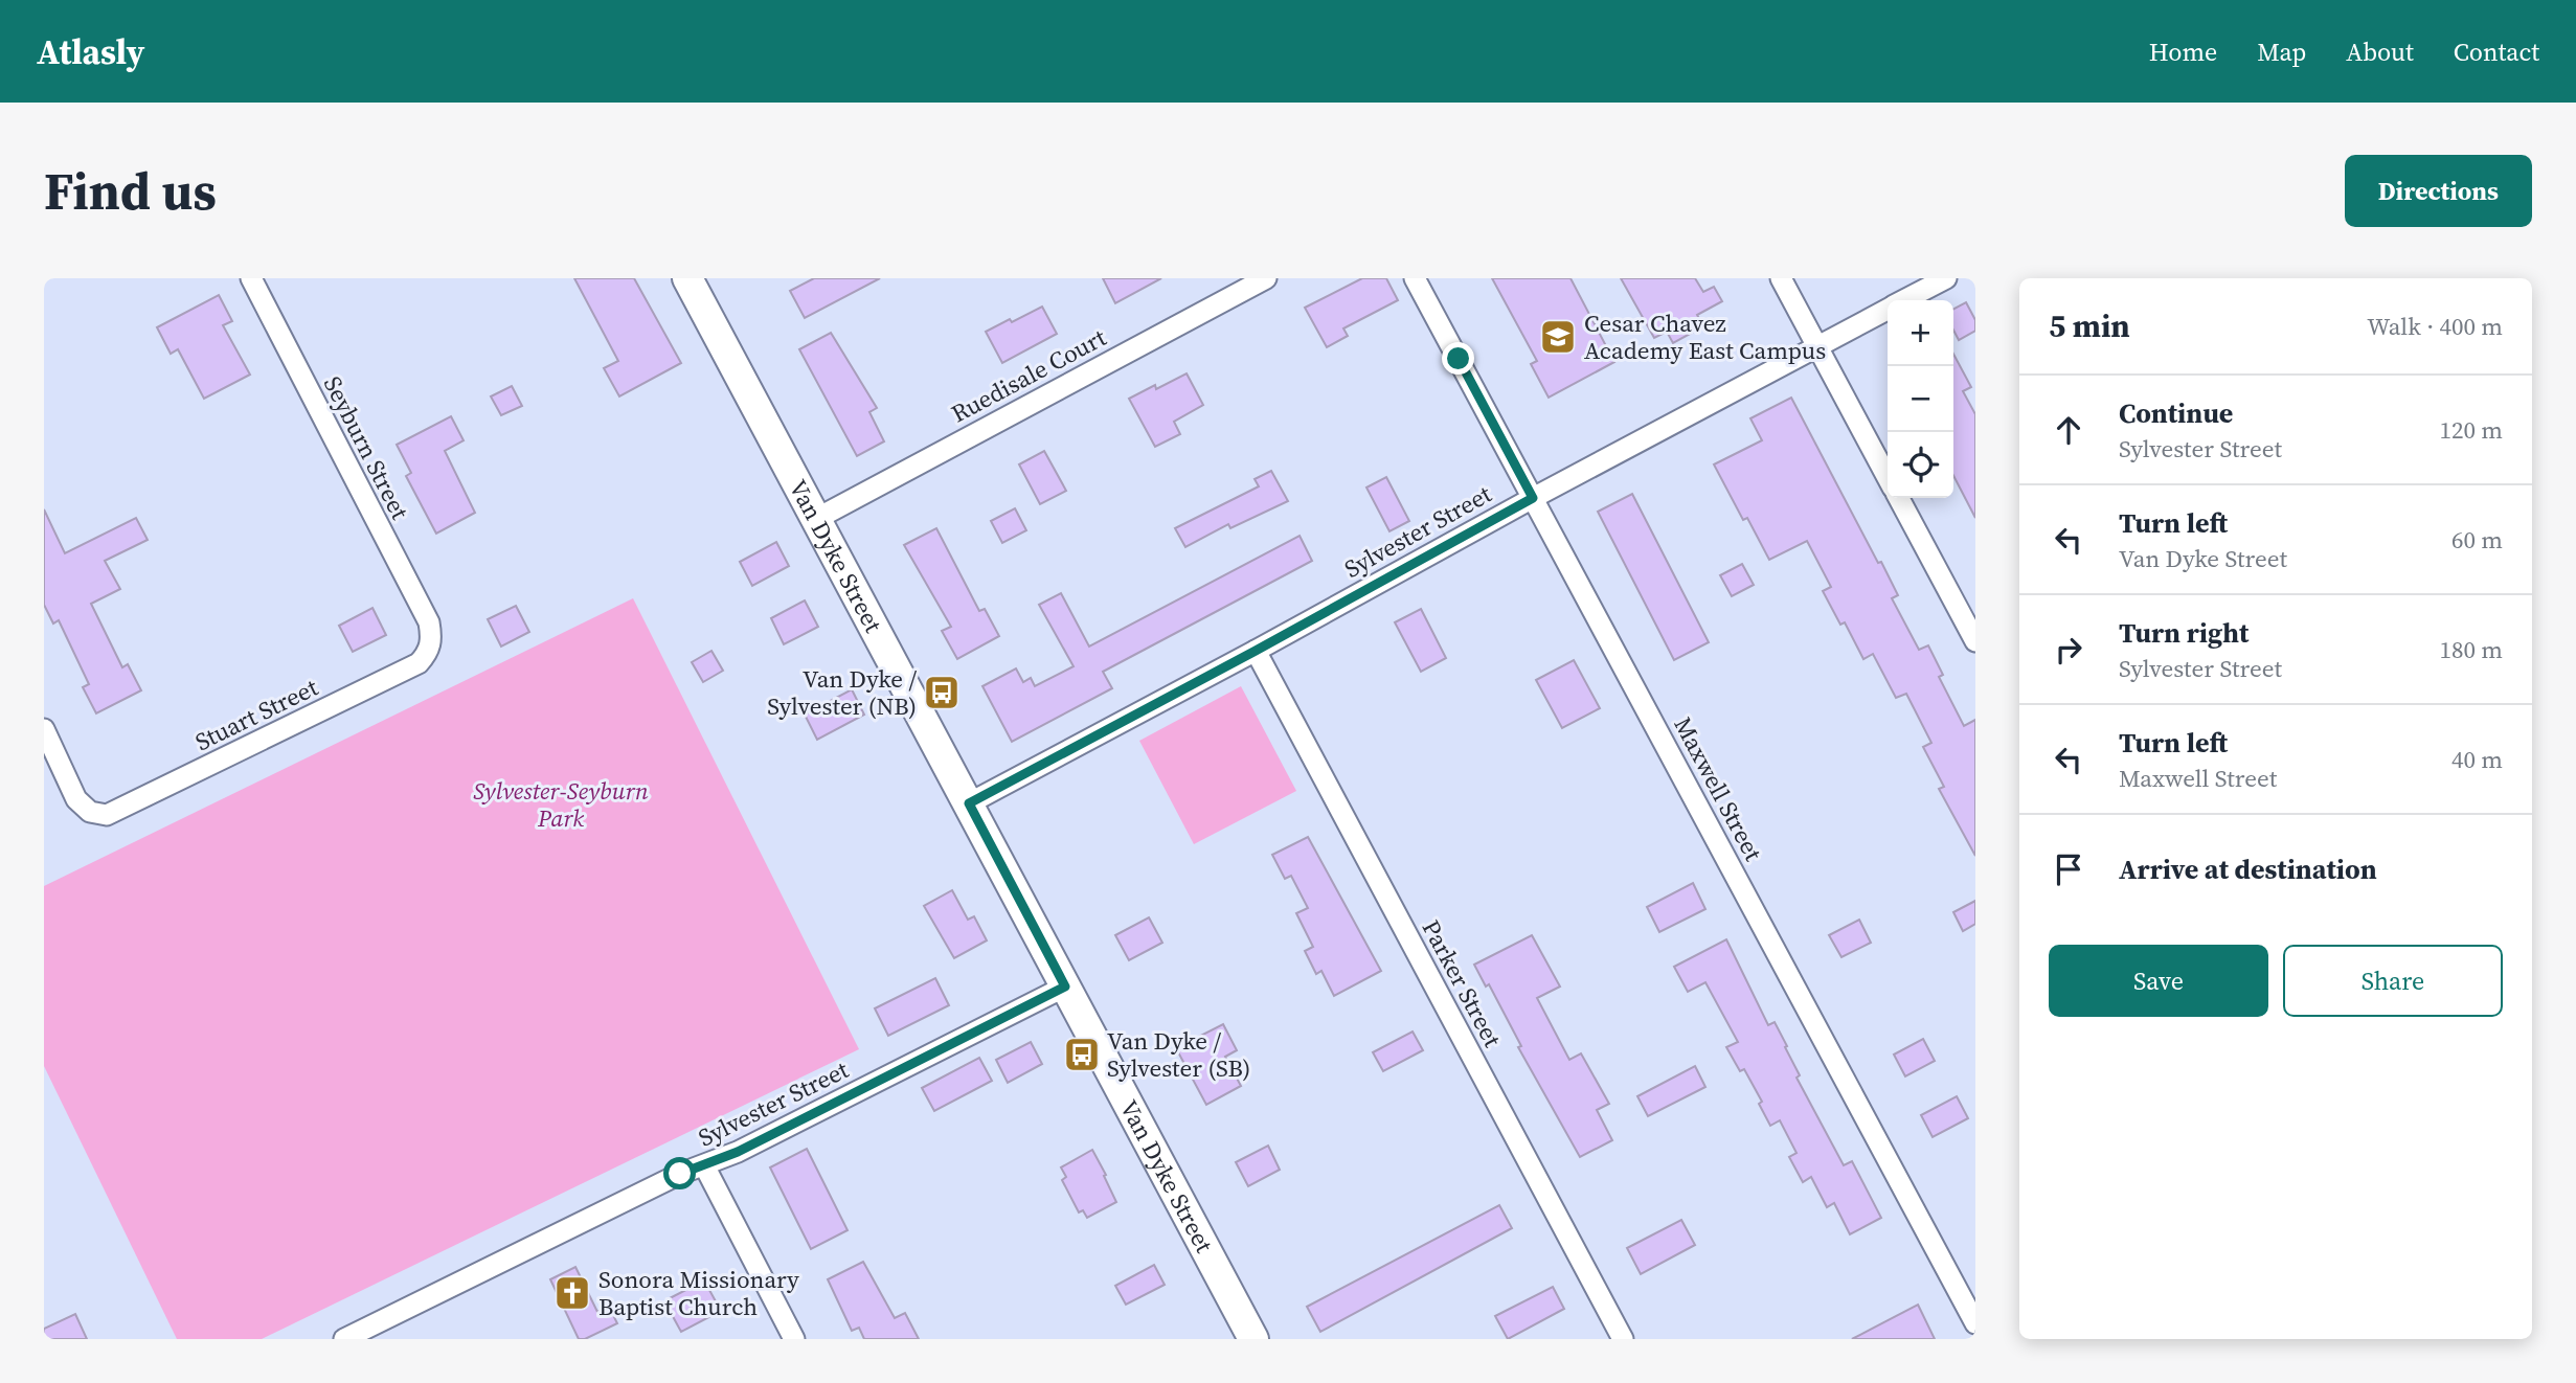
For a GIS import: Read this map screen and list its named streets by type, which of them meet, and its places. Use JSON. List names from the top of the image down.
{
  "streets": {
    "main road": ["Van Dyke Street"],
    "street": [
      "Ruedisale Court",
      "Seyburn Street",
      "Sylvester Street",
      "Stuart Street",
      "Maxwell Street",
      "Parker Street"
    ]
  },
  "crossings": [
    ["Ruedisale Court", "Van Dyke Street"],
    ["Seyburn Street", "Stuart Street"],
    ["Sylvester Street", "Van Dyke Street"],
    ["Sylvester Street", "Maxwell Street"],
    ["Sylvester Street", "Parker Street"]
  ],
  "parks": ["Sylvester-Seyburn Park"],
  "places": {
    "school or university": ["Cesar Chavez Academy East Campus"],
    "bus stop": ["Van Dyke / Sylvester (NB)", "Van Dyke / Sylvester (SB)"],
    "church": ["Sonora Missionary Baptist Church"]
  },
  "page": {
    "header": "Atlasly",
    "nav": [
      "Home",
      "Map",
      "About",
      "Contact"
    ],
    "buttons": [
      "Directions",
      ["Save", "Share"]
    ],
    "title": "Find us",
    "heading": ["5 min", "Walk · 400 m"],
    "map_buttons": ["+", "−"],
    "list": [
      ["Continue", "Sylvester Street", "120 m"],
      ["Turn left", "Van Dyke Street", "60 m"],
      ["Turn right", "Sylvester Street", "180 m"],
      ["Turn left", "Maxwell Street", "40 m"],
      "Arrive at destination"
    ]
  }
}
